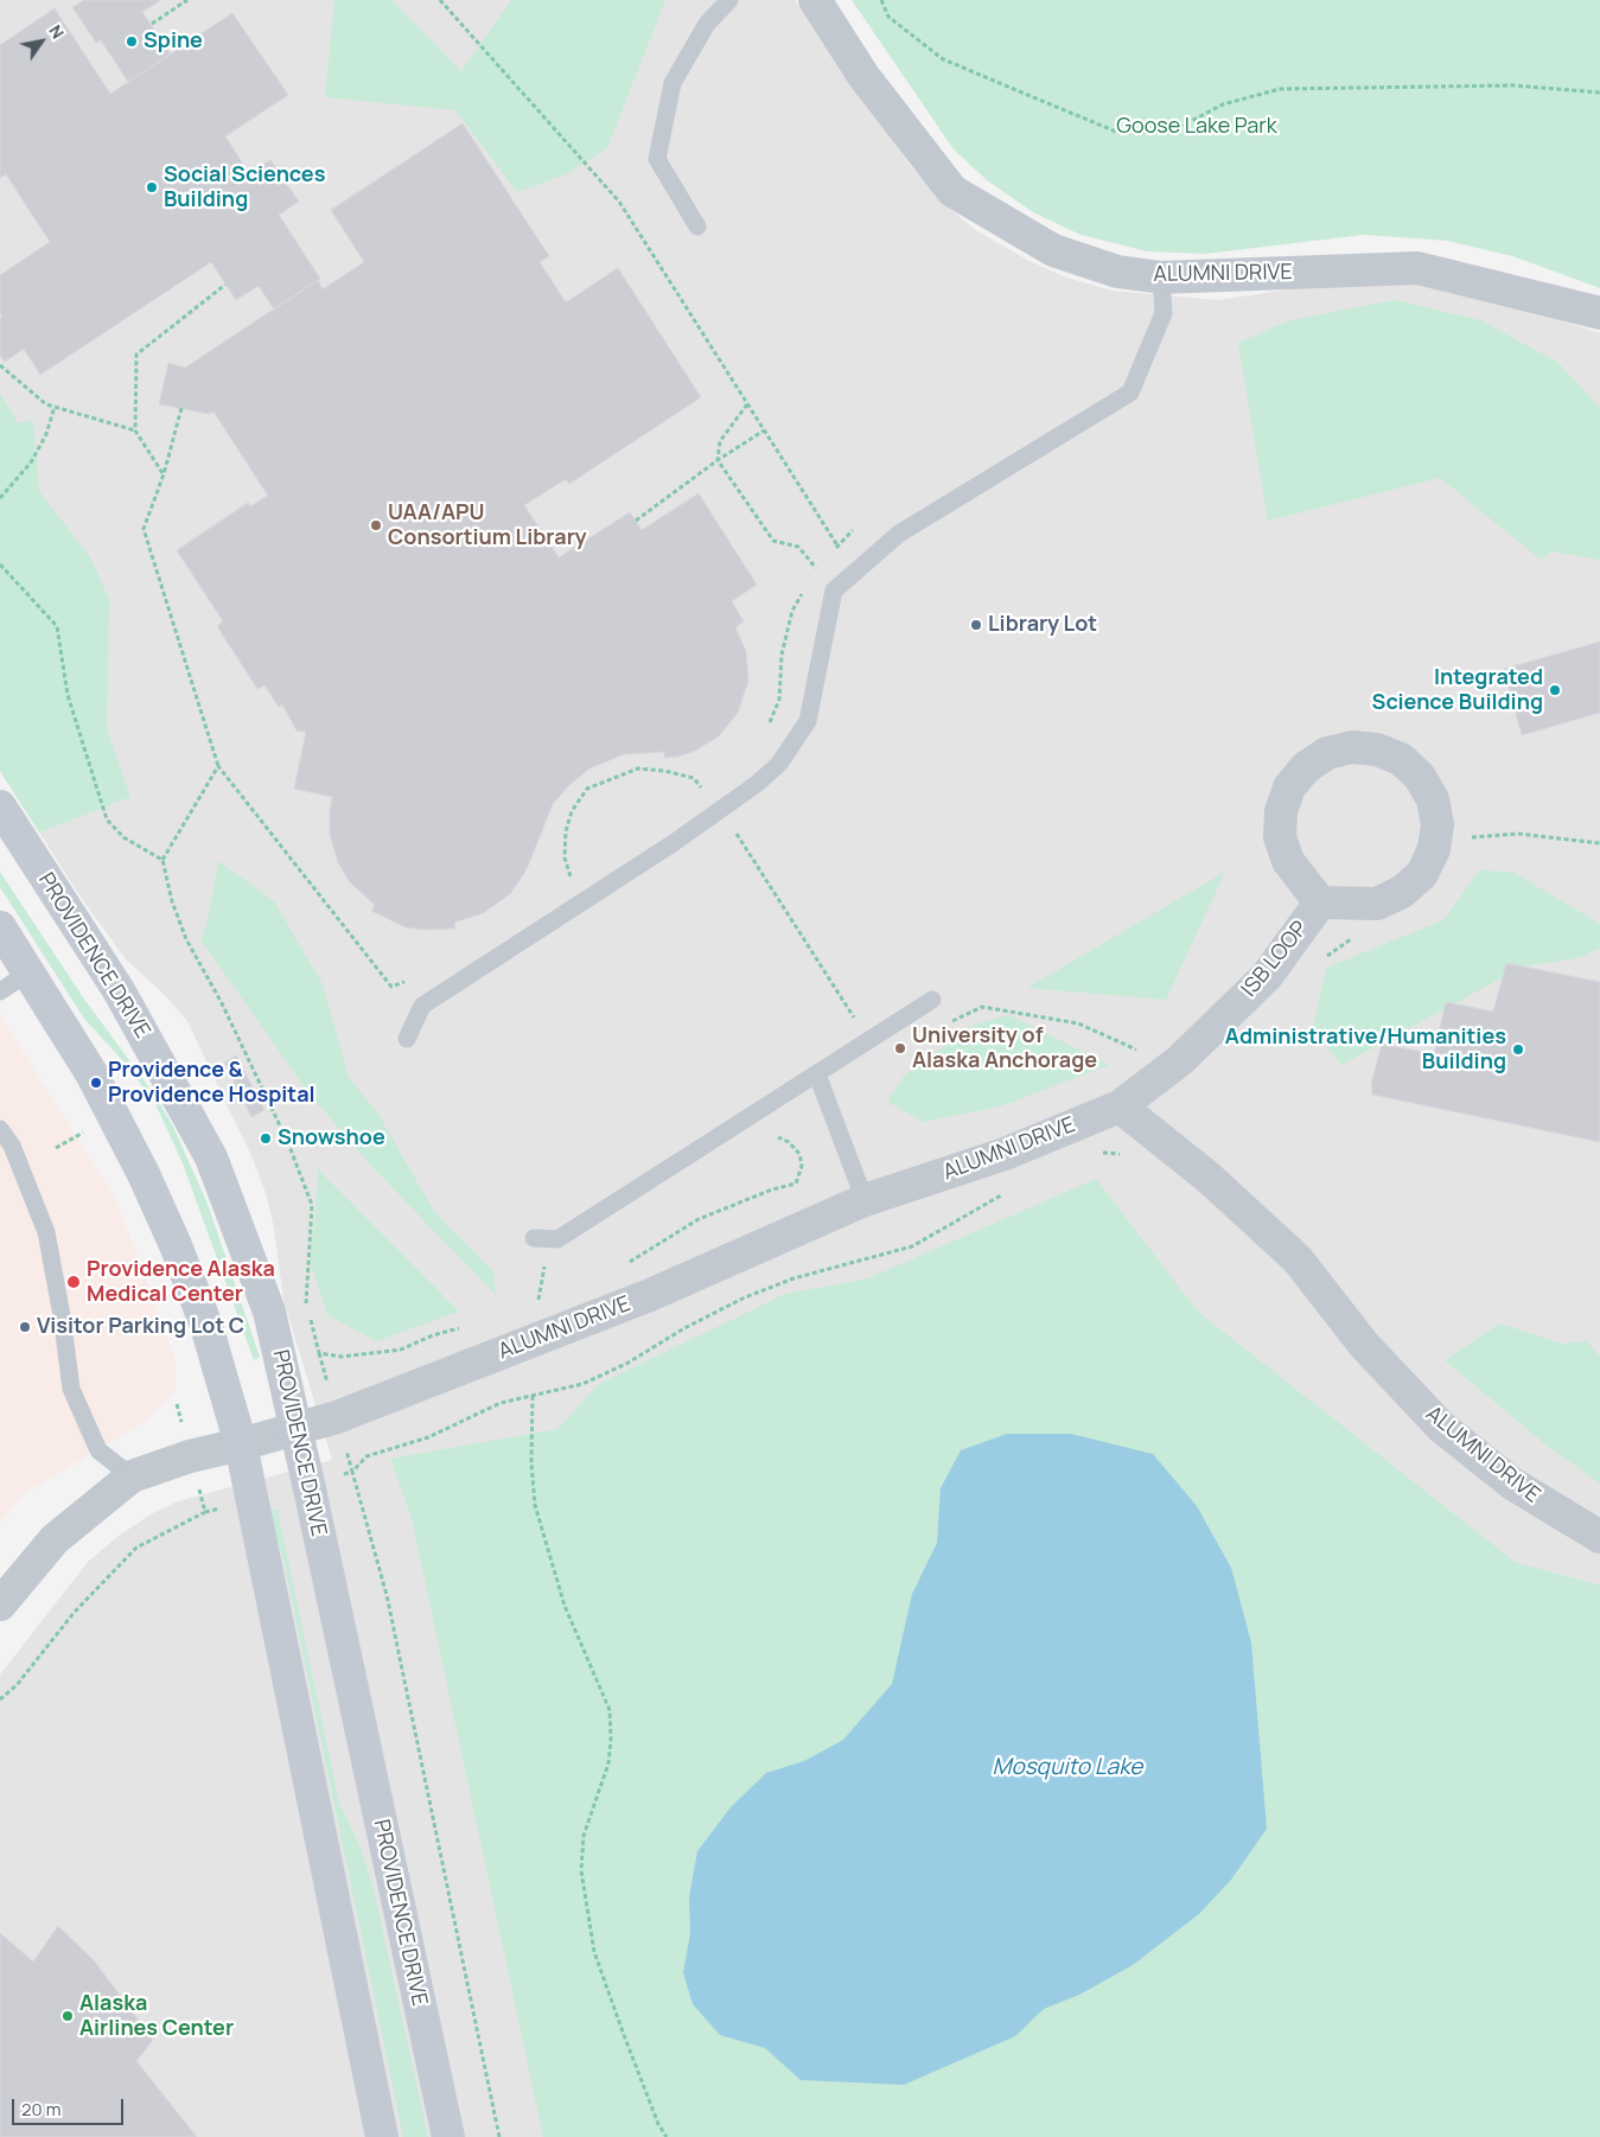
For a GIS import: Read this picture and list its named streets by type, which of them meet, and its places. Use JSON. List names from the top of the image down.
{
  "streets": {
    "main road": ["PROVIDENCE DRIVE"],
    "street": ["ALUMNI DRIVE", "ISB LOOP"]
  },
  "crossings": [
    ["ALUMNI DRIVE", "PROVIDENCE DRIVE"],
    ["ALUMNI DRIVE", "ISB LOOP"]
  ],
  "water": ["Mosquito Lake"],
  "parks": ["Goose Lake Park"],
  "places": [
    "Spine",
    "Social Sciences Building",
    "UAA/APU Consortium Library",
    "Library Lot",
    "Integrated Science Building",
    "University of Alaska Anchorage",
    "Administrative/Humanities Building",
    "Providence & Providence Hospital",
    "Snowshoe",
    "Providence Alaska Medical Center",
    "Visitor Parking Lot C",
    "Alaska Airlines Center"
  ],
  "scale_bar": "20 m",
  "north": "top right"
}
